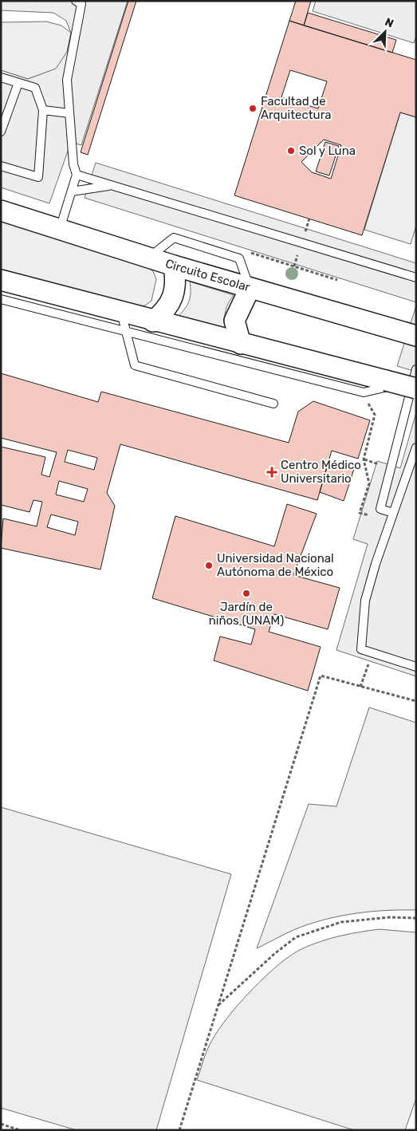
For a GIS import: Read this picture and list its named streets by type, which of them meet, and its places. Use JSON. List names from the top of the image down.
{
  "streets": {
    "street": ["Circuito Escolar"]
  },
  "places": {
    "other": [
      "Facultad de Arquitectura",
      "Sol y Luna",
      "Universidad Nacional Autónoma de México",
      "Jardín de niños (UNAM)"
    ],
    "health": ["Centro Médico Universitario"]
  },
  "north": "top right"
}
